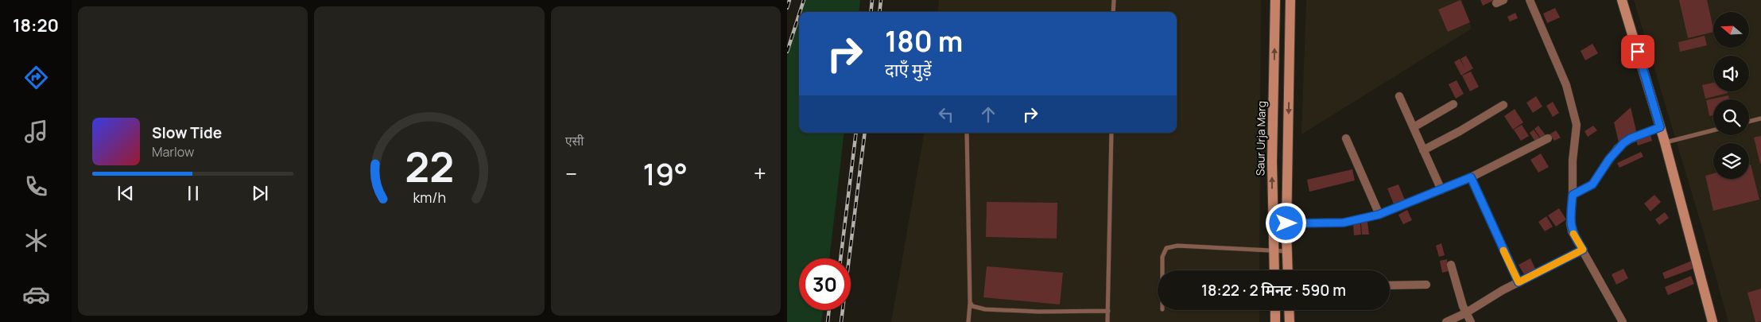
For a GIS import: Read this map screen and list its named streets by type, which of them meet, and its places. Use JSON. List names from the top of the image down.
{
  "streets": {
    "street": ["Saur Urja Marg"]
  },
  "north": "left",
  "page": {
    "tabs": "18:20",
    "tile": "एसी",
    "turn": ["180 m", "दाएँ मुड़ें"],
    "song": ["Slow Tide", "Marlow"],
    "heat": ["−", "19°", "+"],
    "limit": "30",
    "trip": "18:22 · 2 मिनट · 590 m",
    "gauge": ["22", "km/h"]
  }
}
